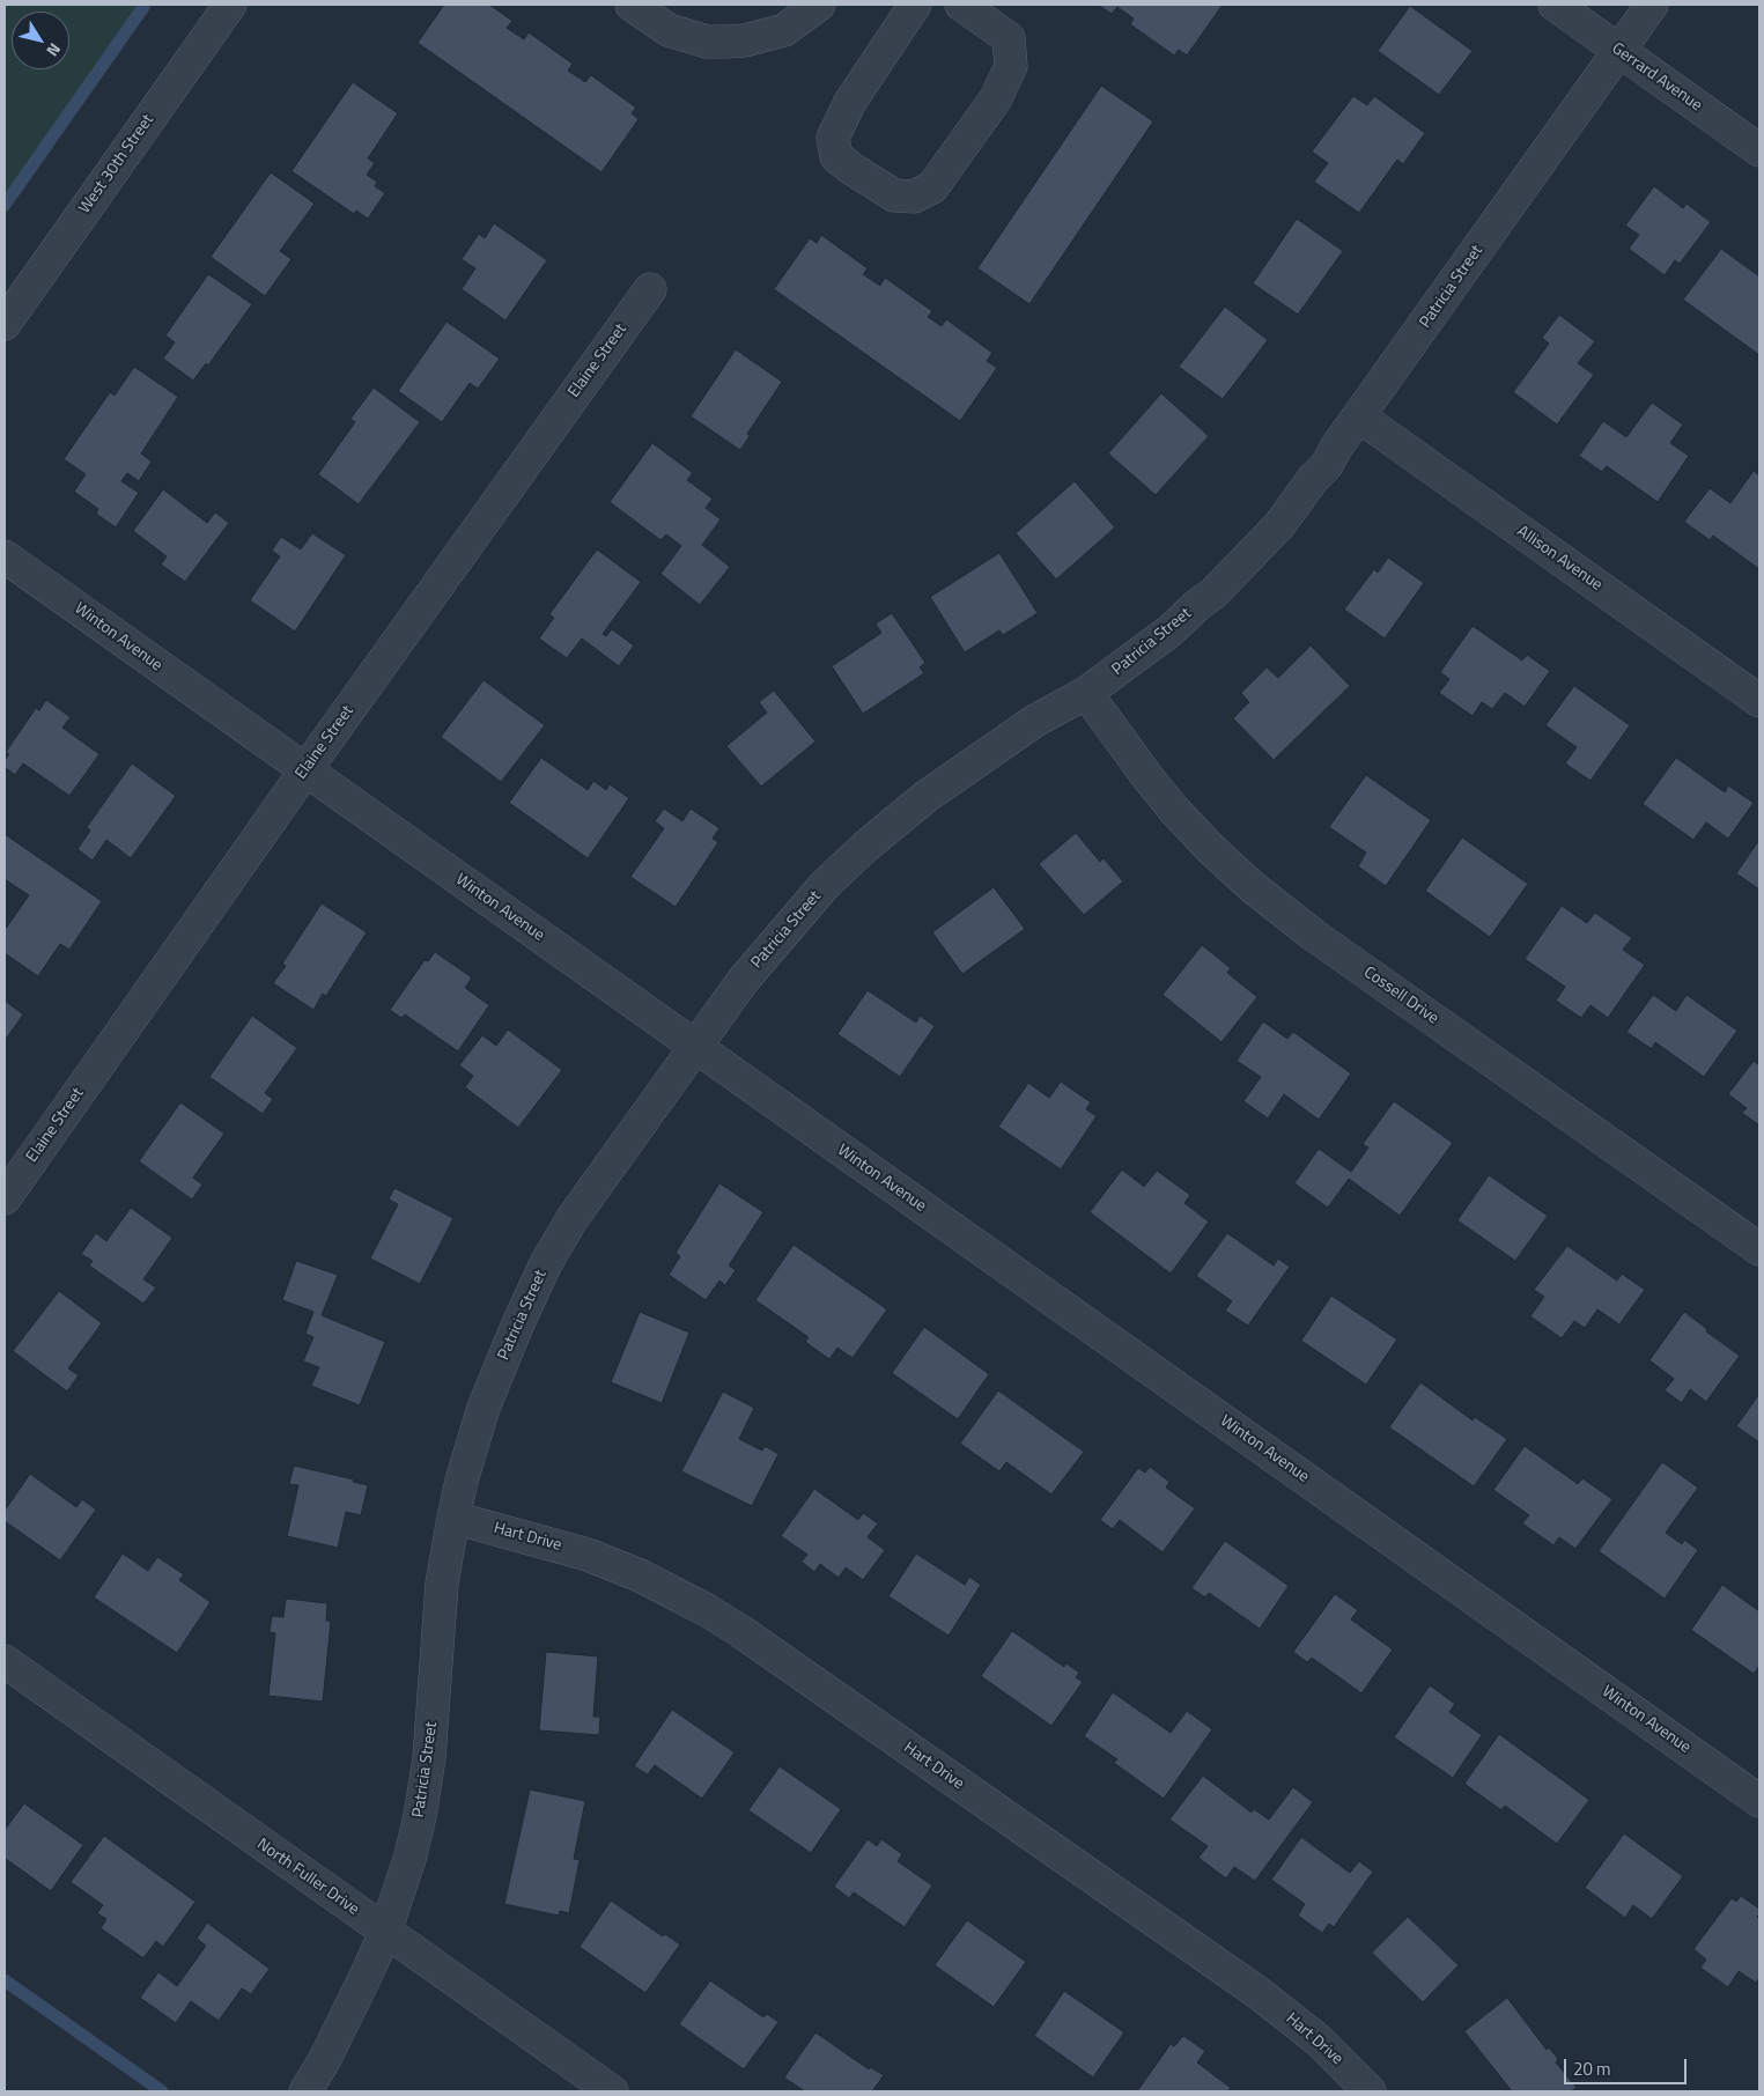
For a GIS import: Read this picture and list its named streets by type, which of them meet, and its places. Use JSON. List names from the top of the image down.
{
  "streets": {
    "street": [
      "Gerrard Avenue",
      "West 30th Street",
      "Patricia Street",
      "Elaine Street",
      "Allison Avenue",
      "Winton Avenue",
      "Cossell Drive",
      "Hart Drive",
      "North Fuller Drive"
    ]
  },
  "crossings": [
    ["Gerrard Avenue", "Patricia Street"],
    ["Patricia Street", "Allison Avenue"],
    ["Patricia Street", "Winton Avenue"],
    ["Patricia Street", "Cossell Drive"],
    ["Patricia Street", "Hart Drive"],
    ["Patricia Street", "North Fuller Drive"],
    ["Elaine Street", "Winton Avenue"]
  ],
  "scale_bar": "20 m",
  "north": "bottom right"
}
